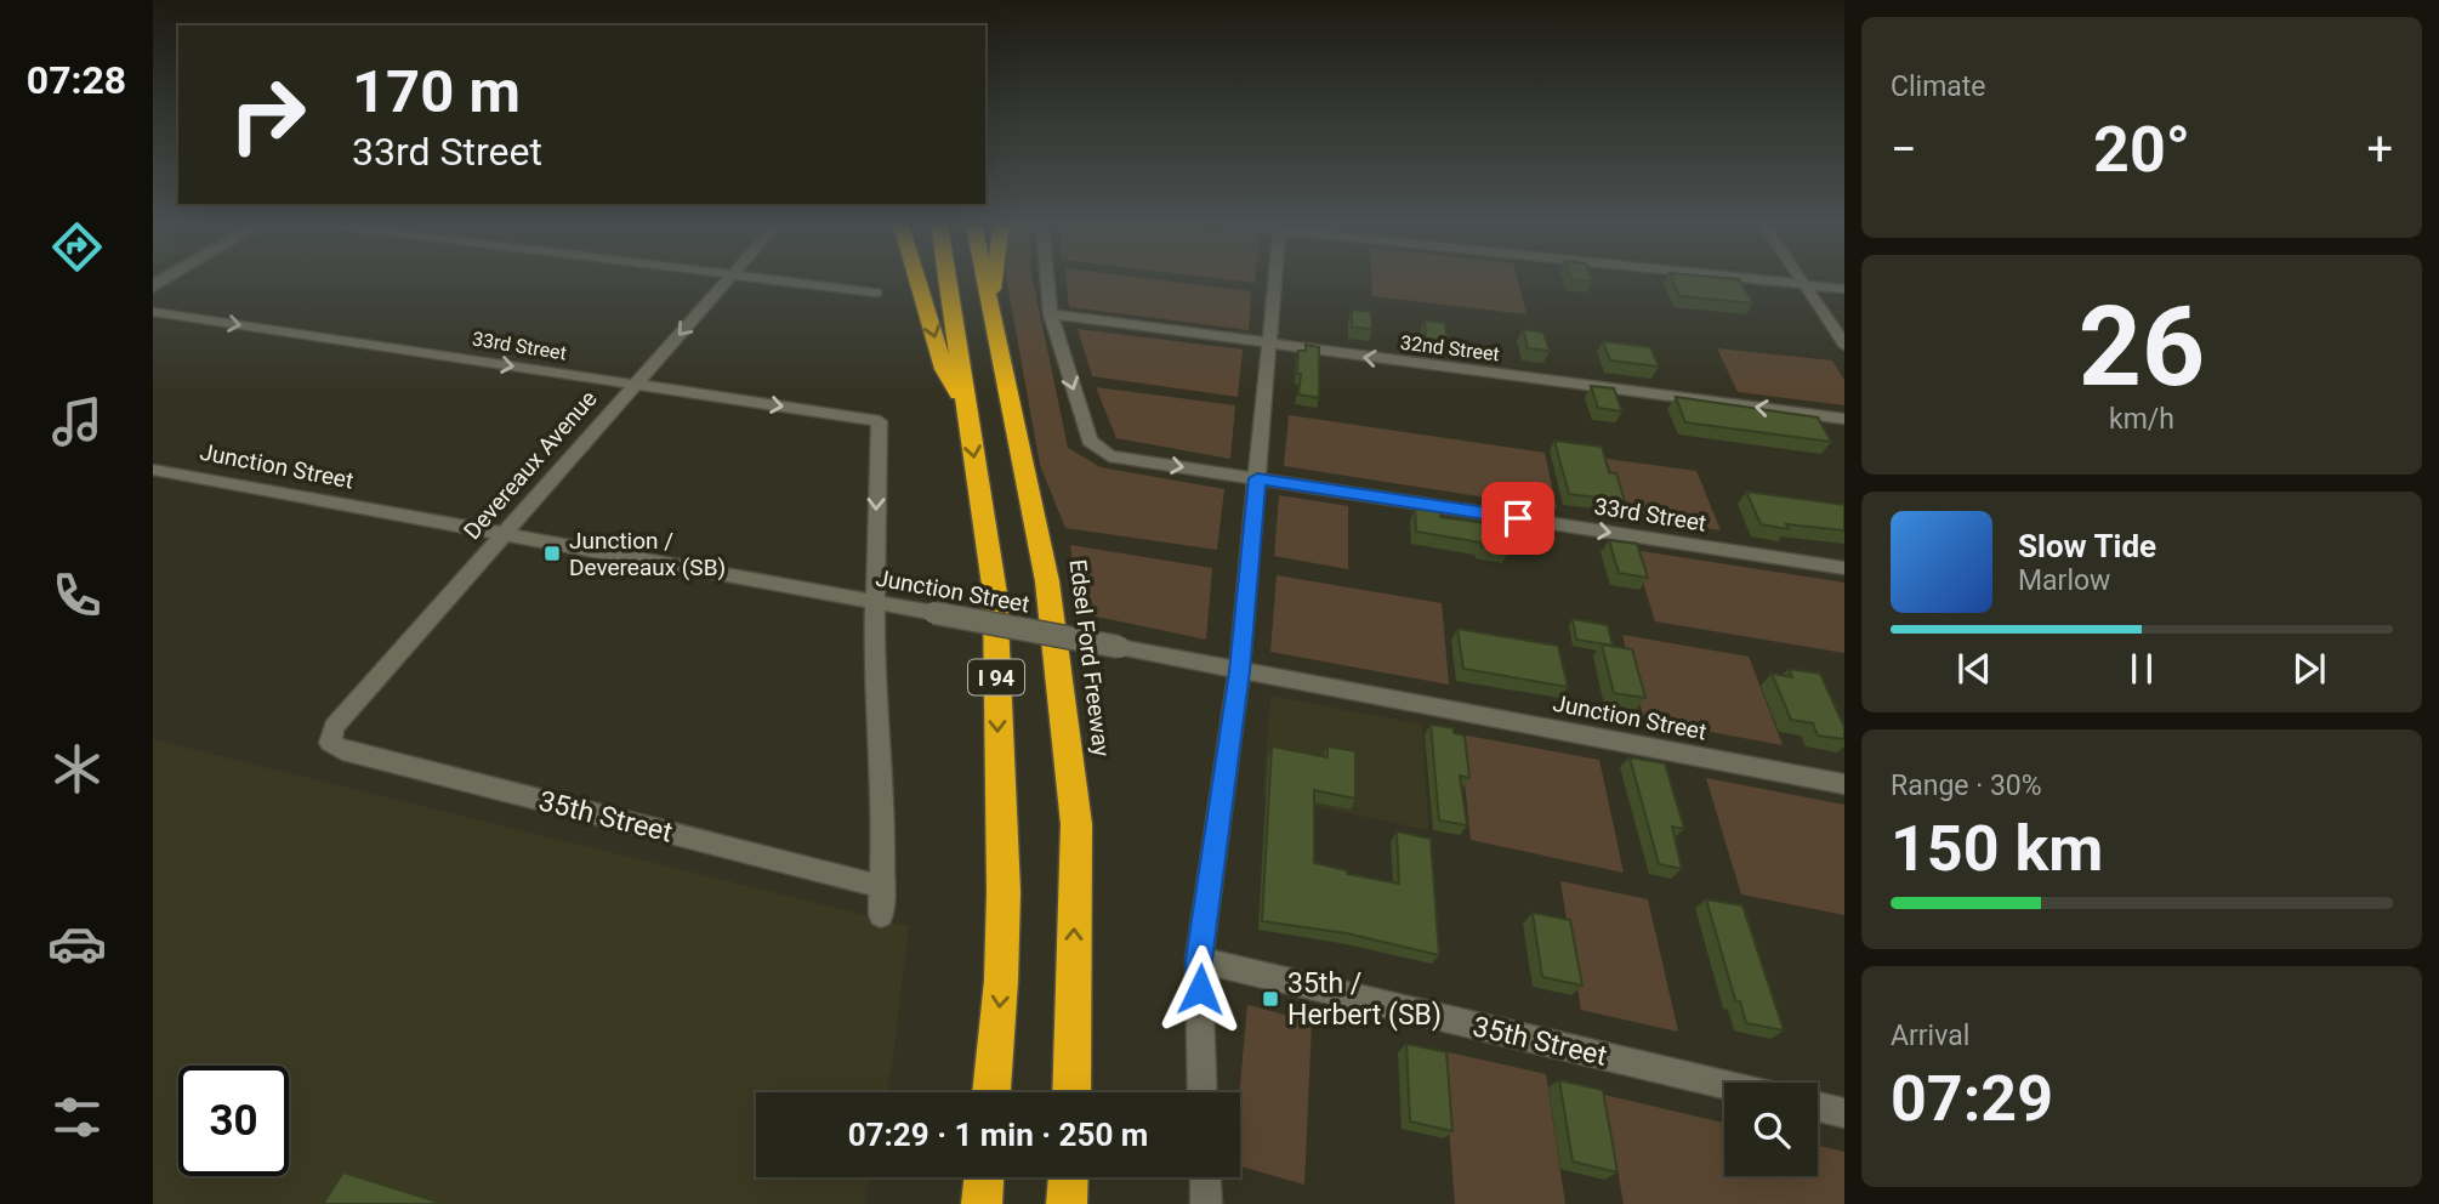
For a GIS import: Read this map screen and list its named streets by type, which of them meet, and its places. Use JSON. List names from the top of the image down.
{
  "streets": {
    "highway": ["Edsel Ford Freeway", "I 94"],
    "street": [
      "33rd Street",
      "32nd Street",
      "Devereaux Avenue",
      "Junction Street",
      "35th Street"
    ]
  },
  "crossings": [
    ["33rd Street", "32nd Street"],
    ["33rd Street", "Devereaux Avenue"],
    ["33rd Street", "Junction Street"],
    ["Devereaux Avenue", "Junction Street"],
    ["Devereaux Avenue", "35th Street"]
  ],
  "one_way": ["33rd Street", "32nd Street"],
  "places": {
    "transit": ["Junction / Devereaux (SB)", "35th / Herbert (SB)"]
  },
  "page": {
    "tabs": "07:28",
    "tile": [
      "Climate",
      ["26", "km/h"],
      ["Range · 30%", "150 km"],
      ["Arrival", "07:29"]
    ],
    "turn": ["170 m", "33rd Street"],
    "heat": ["−", "20°", "+"],
    "song": ["Slow Tide", "Marlow"],
    "limit": "30",
    "trip": "07:29 · 1 min · 250 m"
  }
}
